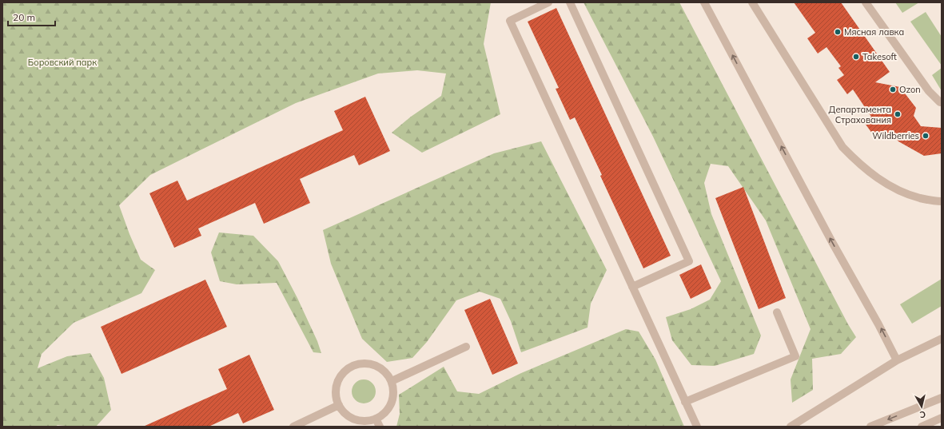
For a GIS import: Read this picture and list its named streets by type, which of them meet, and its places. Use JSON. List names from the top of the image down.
{
  "parks": ["Боровский парк"],
  "places": [
    "Мясная лавка",
    "Takesoft",
    "Ozon",
    "Департамента Страхования",
    "Wildberries"
  ],
  "scale_bar": "20 m",
  "north": "bottom"
}
